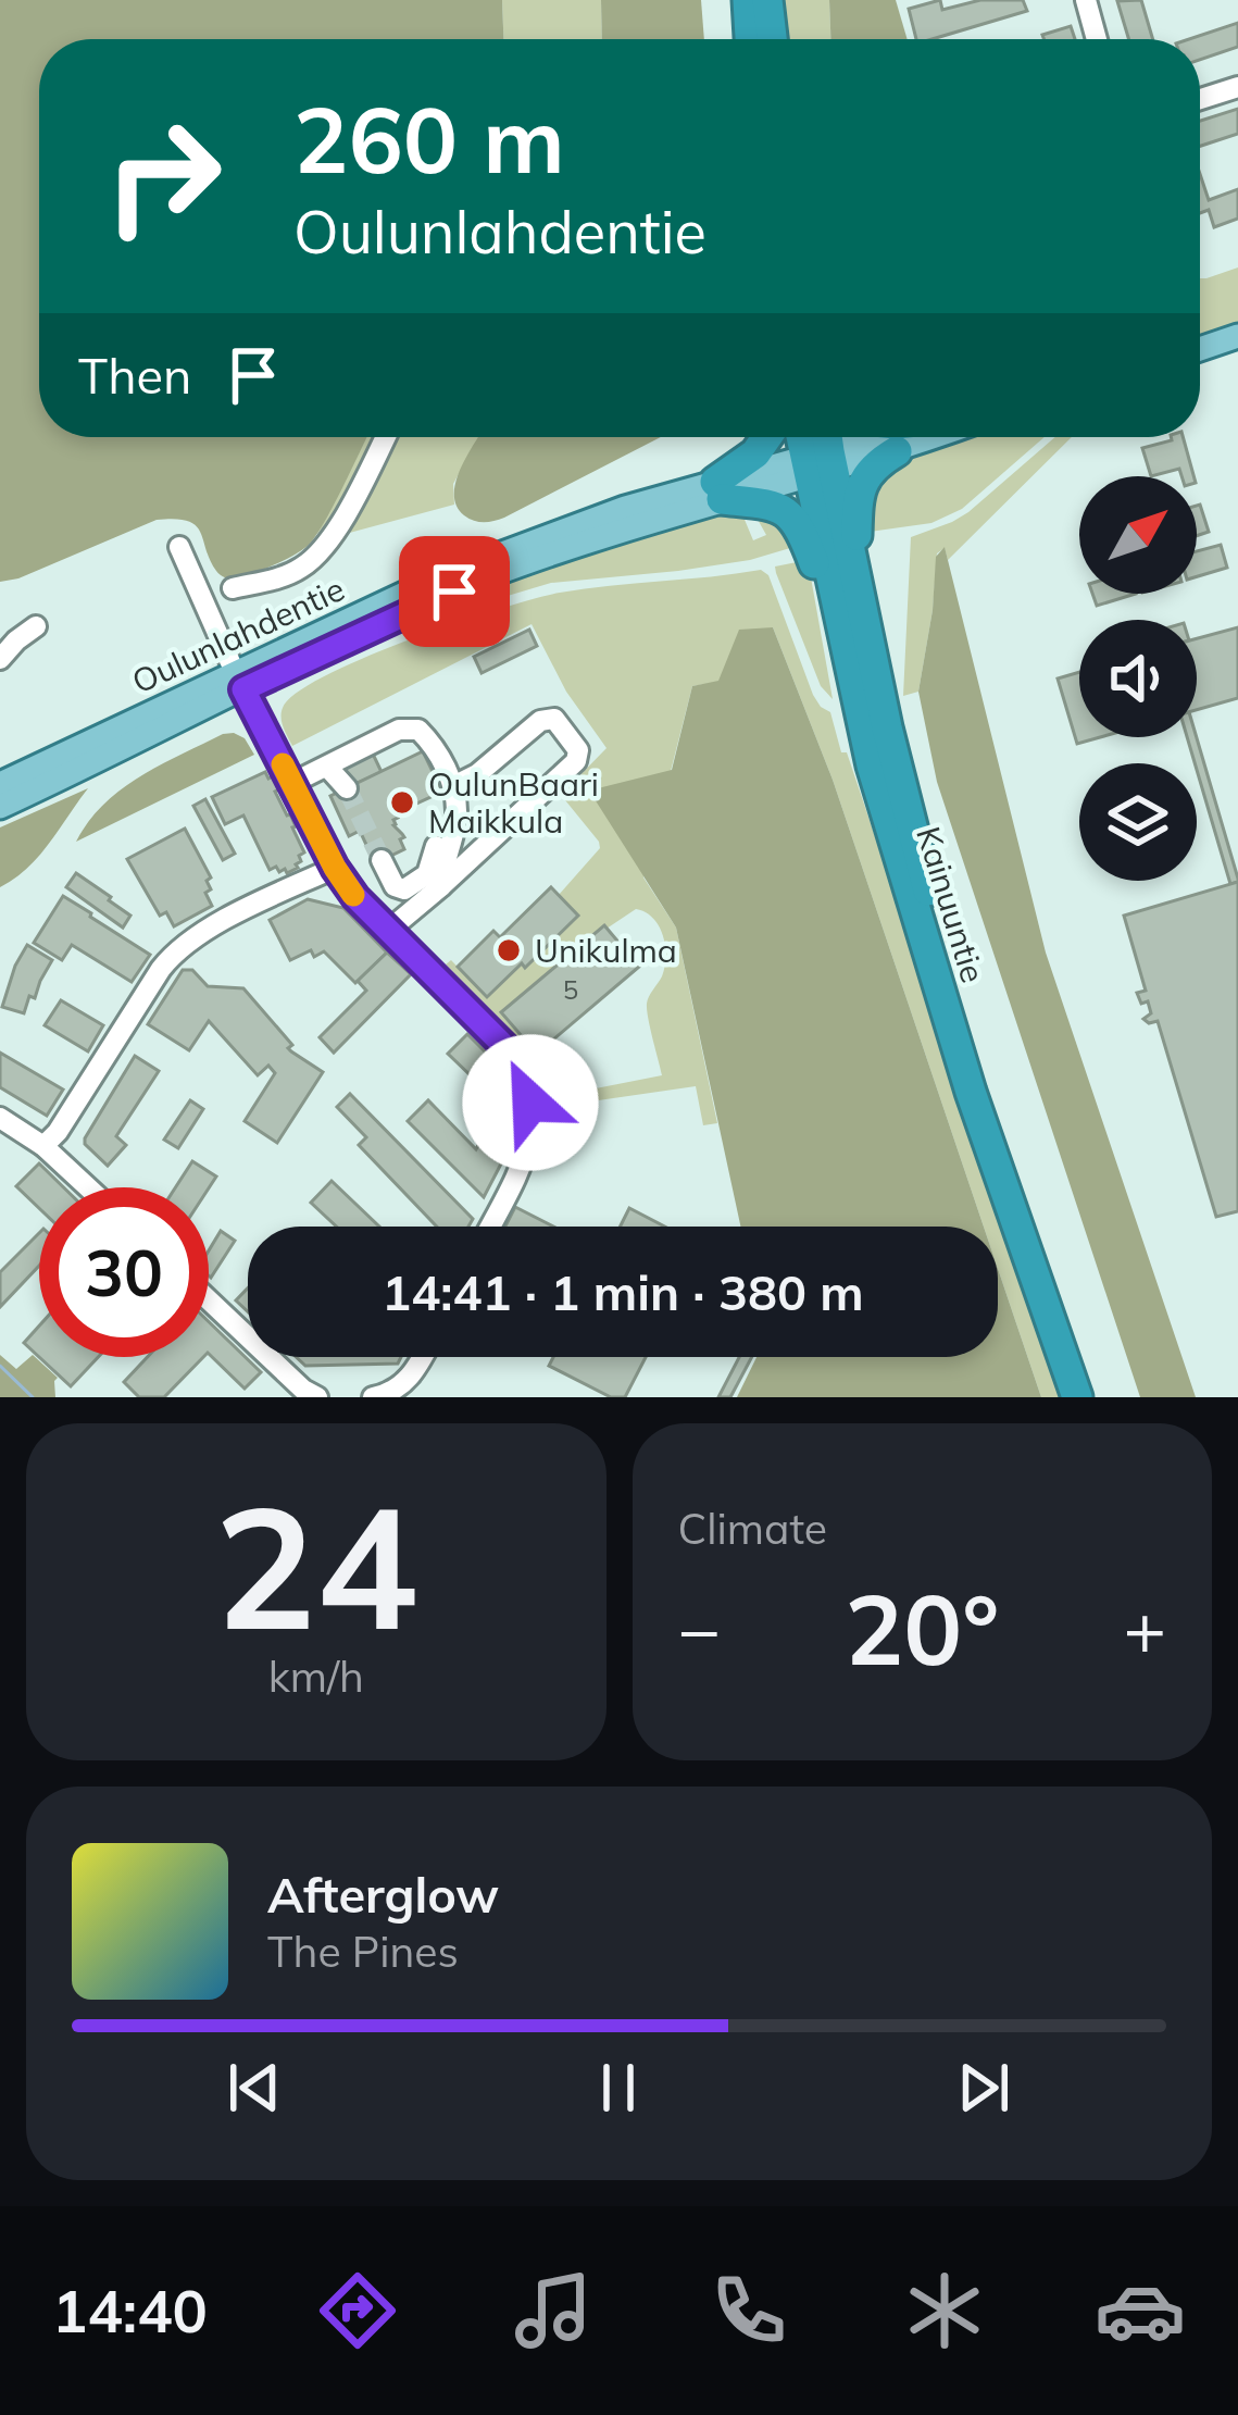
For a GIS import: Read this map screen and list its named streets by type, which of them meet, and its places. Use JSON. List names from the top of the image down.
{
  "streets": {
    "highway": ["Kainuuntie"],
    "main road": ["Oulunlahdentie"]
  },
  "crossings": [
    ["Oulunlahdentie", "Kainuuntie"]
  ],
  "places": ["OulunBaari Maikkula", "Unikulma"],
  "house_numbers": ["5"],
  "north": "top right",
  "page": {
    "turn": ["260 m", "Oulunlahdentie"],
    "then": "Then",
    "limit": "30",
    "trip": "14:41 · 1 min · 380 m",
    "tile": [
      ["24", "km/h"],
      "Climate"
    ],
    "heat": ["−", "20°", "+"],
    "song": ["Afterglow", "The Pines"],
    "tabs": "14:40"
  }
}
